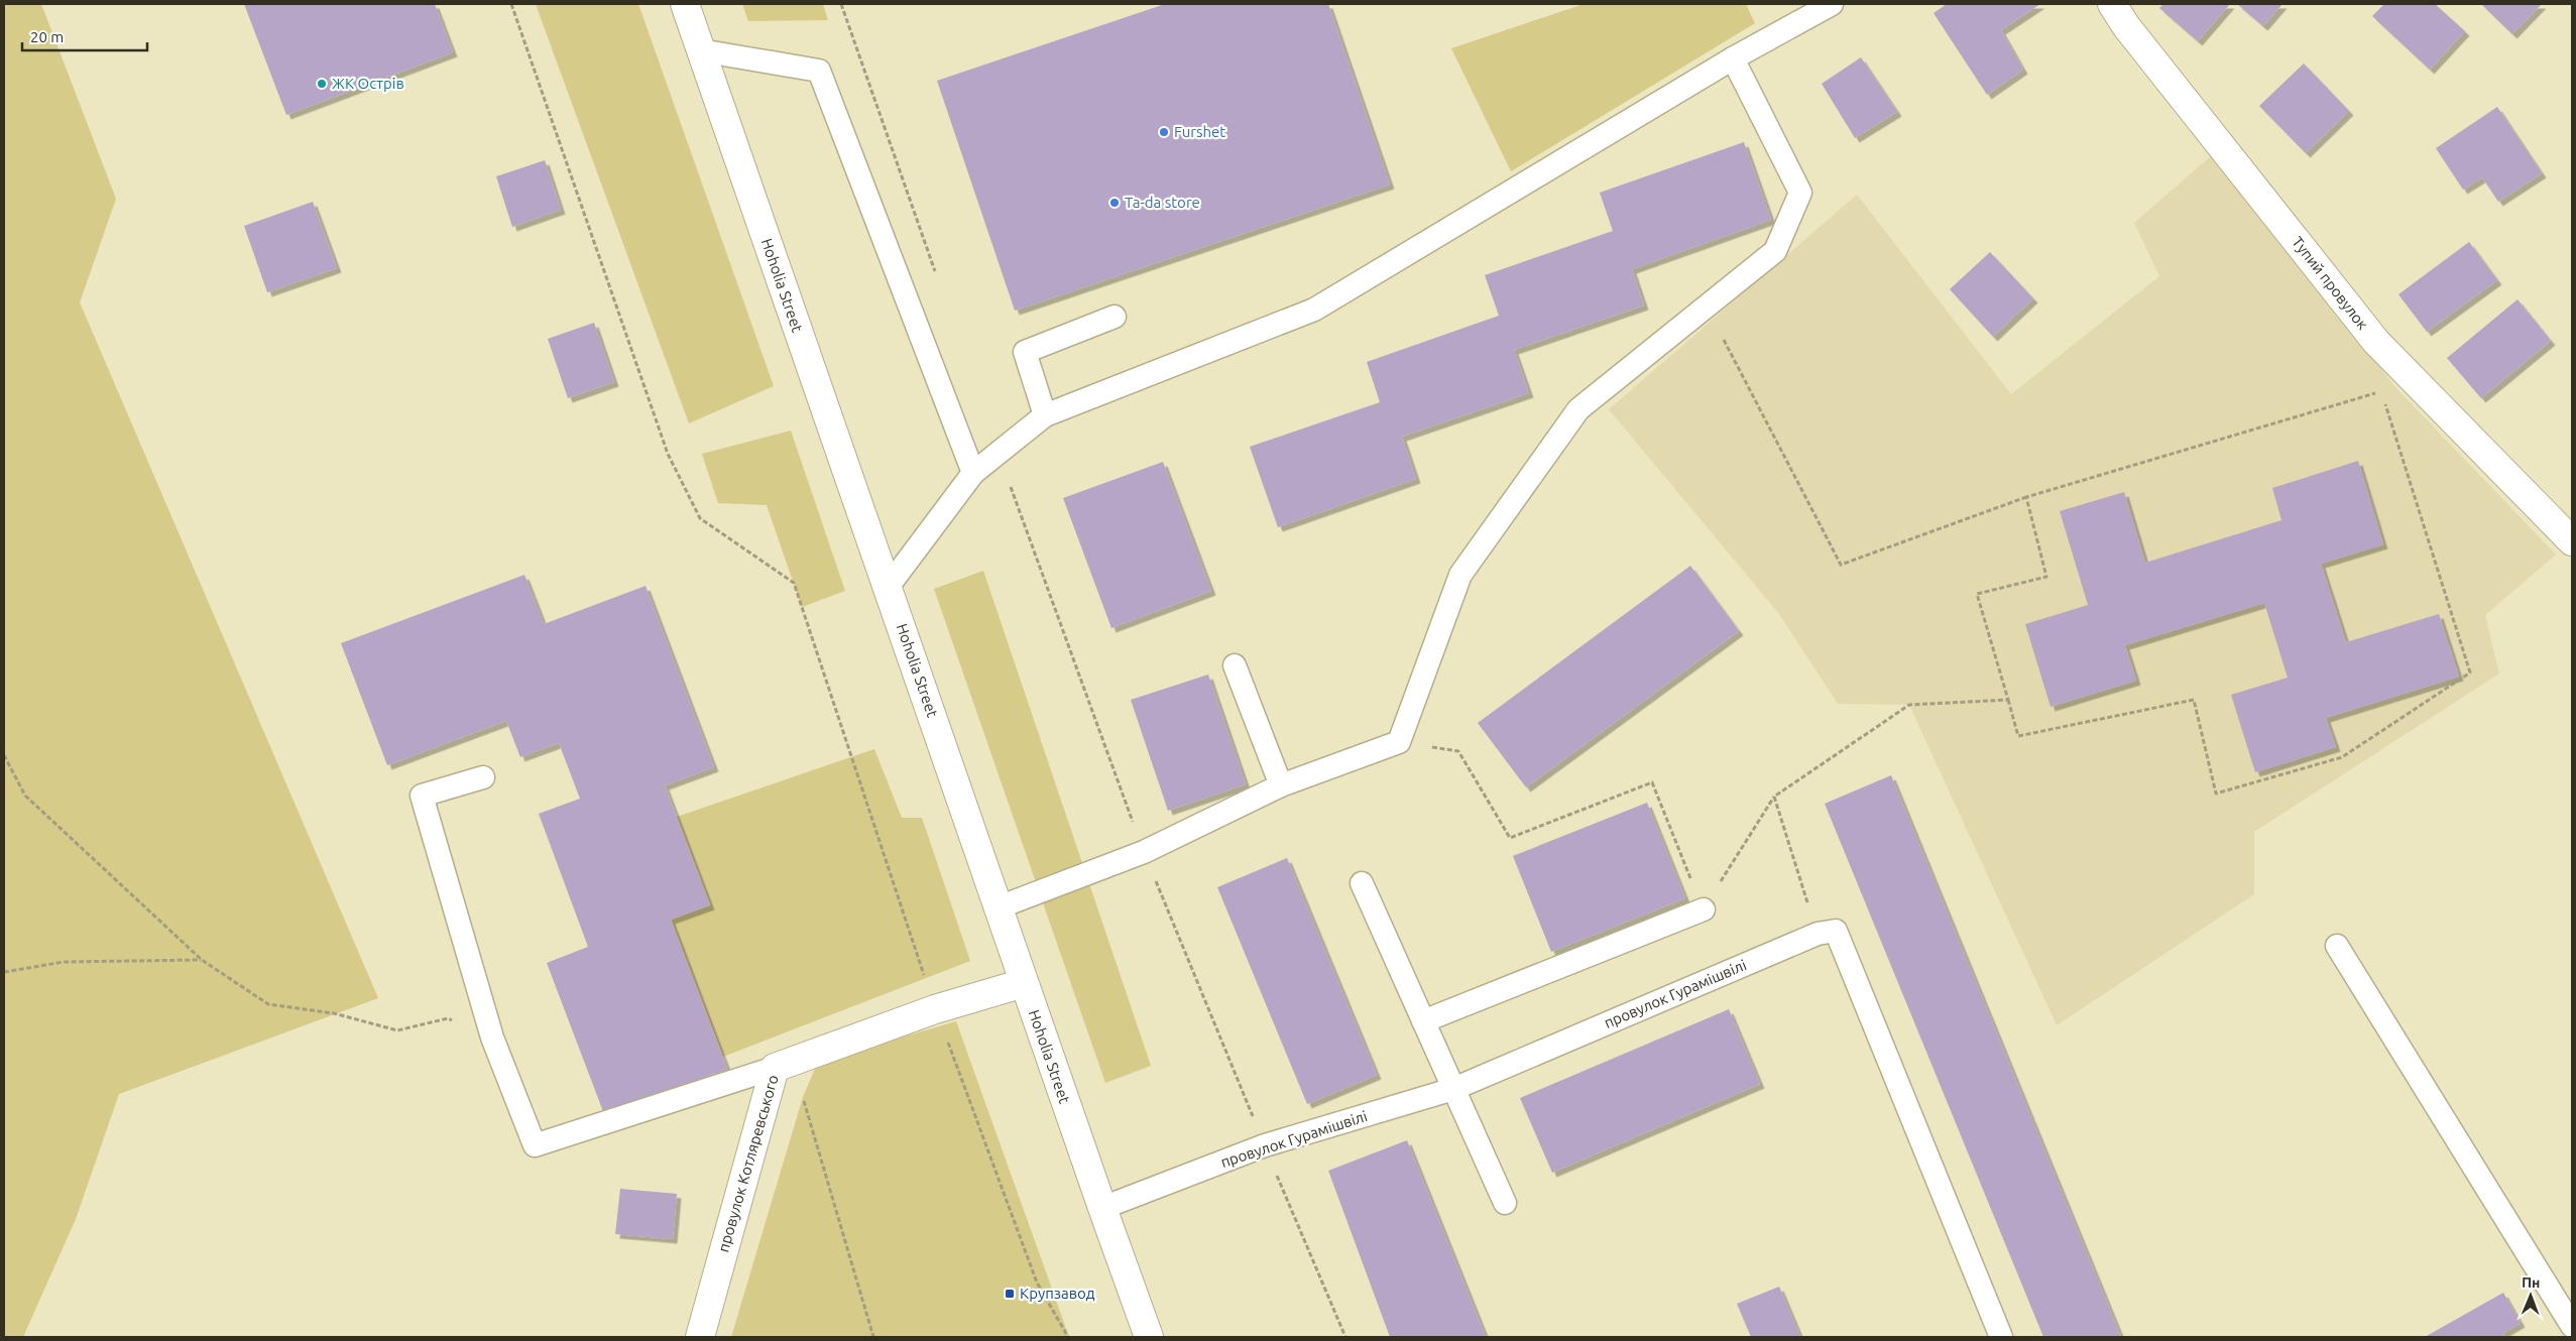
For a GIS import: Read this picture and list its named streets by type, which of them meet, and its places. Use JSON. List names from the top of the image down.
{
  "streets": {
    "street": ["Тупий провулок", "Hoholia Street", "провулок Котляревського"],
    "lane": ["провулок Гурамішвілі"]
  },
  "crossings": [
    ["Hoholia Street", "провулок Гурамішвілі"],
    ["Hoholia Street", "провулок Котляревського"]
  ],
  "places": {
    "other": ["ЖК Острів", "Furshet", "Ta-da store"],
    "transit": ["Крупзавод"]
  },
  "scale_bar": "20 m",
  "north": "top"
}
